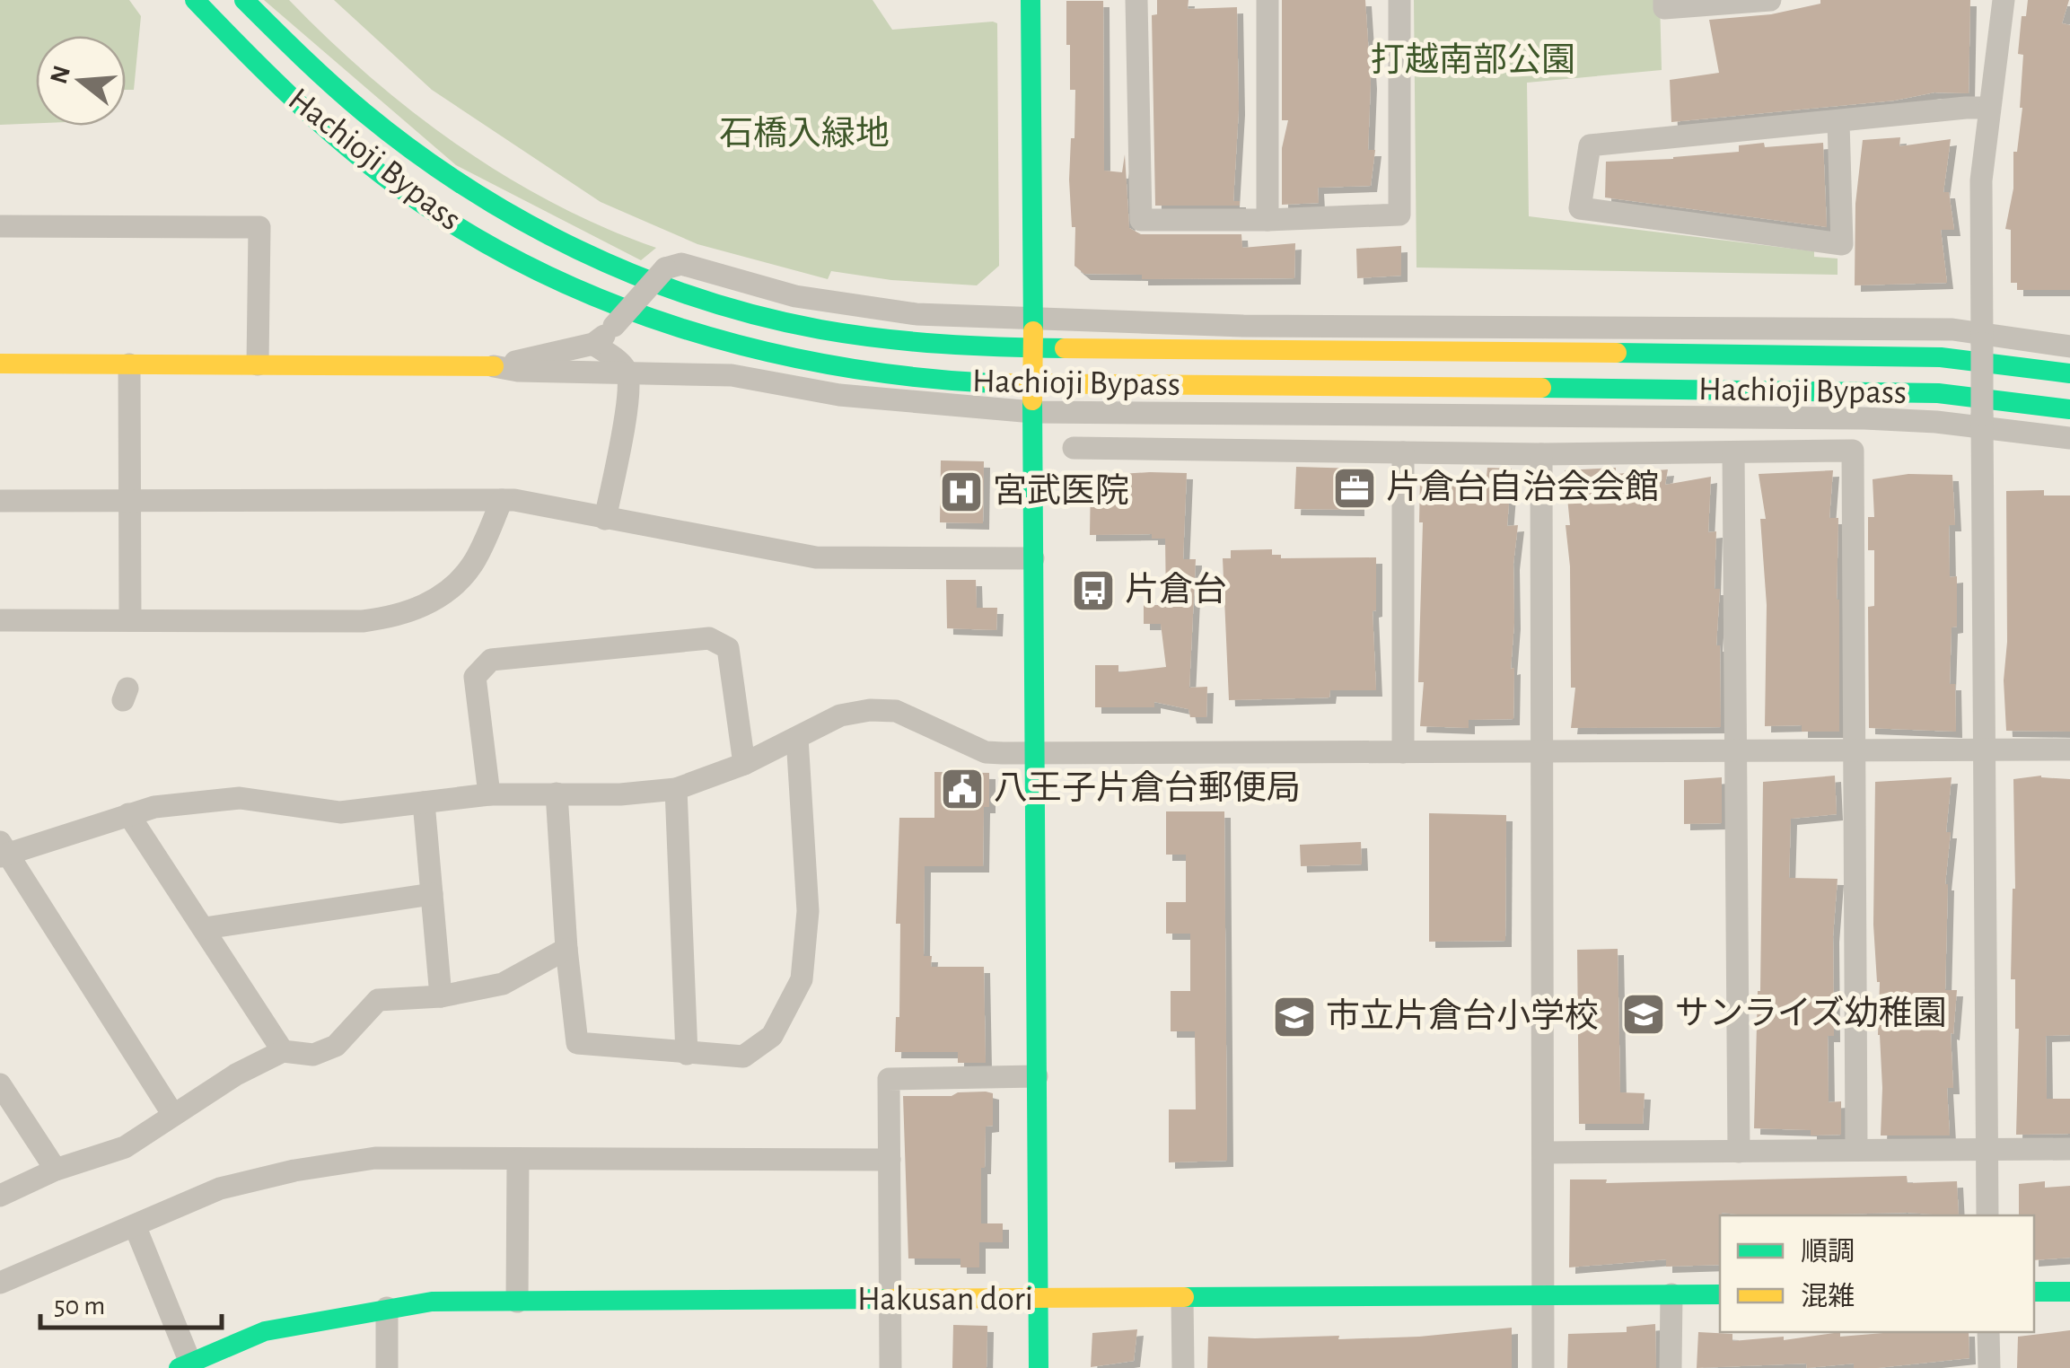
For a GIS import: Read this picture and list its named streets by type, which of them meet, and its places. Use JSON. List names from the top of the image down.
{
  "streets": {
    "main road": ["Hachioji Bypass", "Hakusan dori"]
  },
  "parks": ["打越南部公園", "石橋入緑地"],
  "places": {
    "office": ["片倉台自治会会館"],
    "hospital": ["宮武医院"],
    "bus stop": ["片倉台"],
    "public building": ["八王子片倉台郵便局"],
    "school or university": ["サンライズ幼稚園", "市立片倉台小学校"]
  },
  "legend": ["順調", "混雑"],
  "scale_bar": "50 m",
  "north": "left"
}
